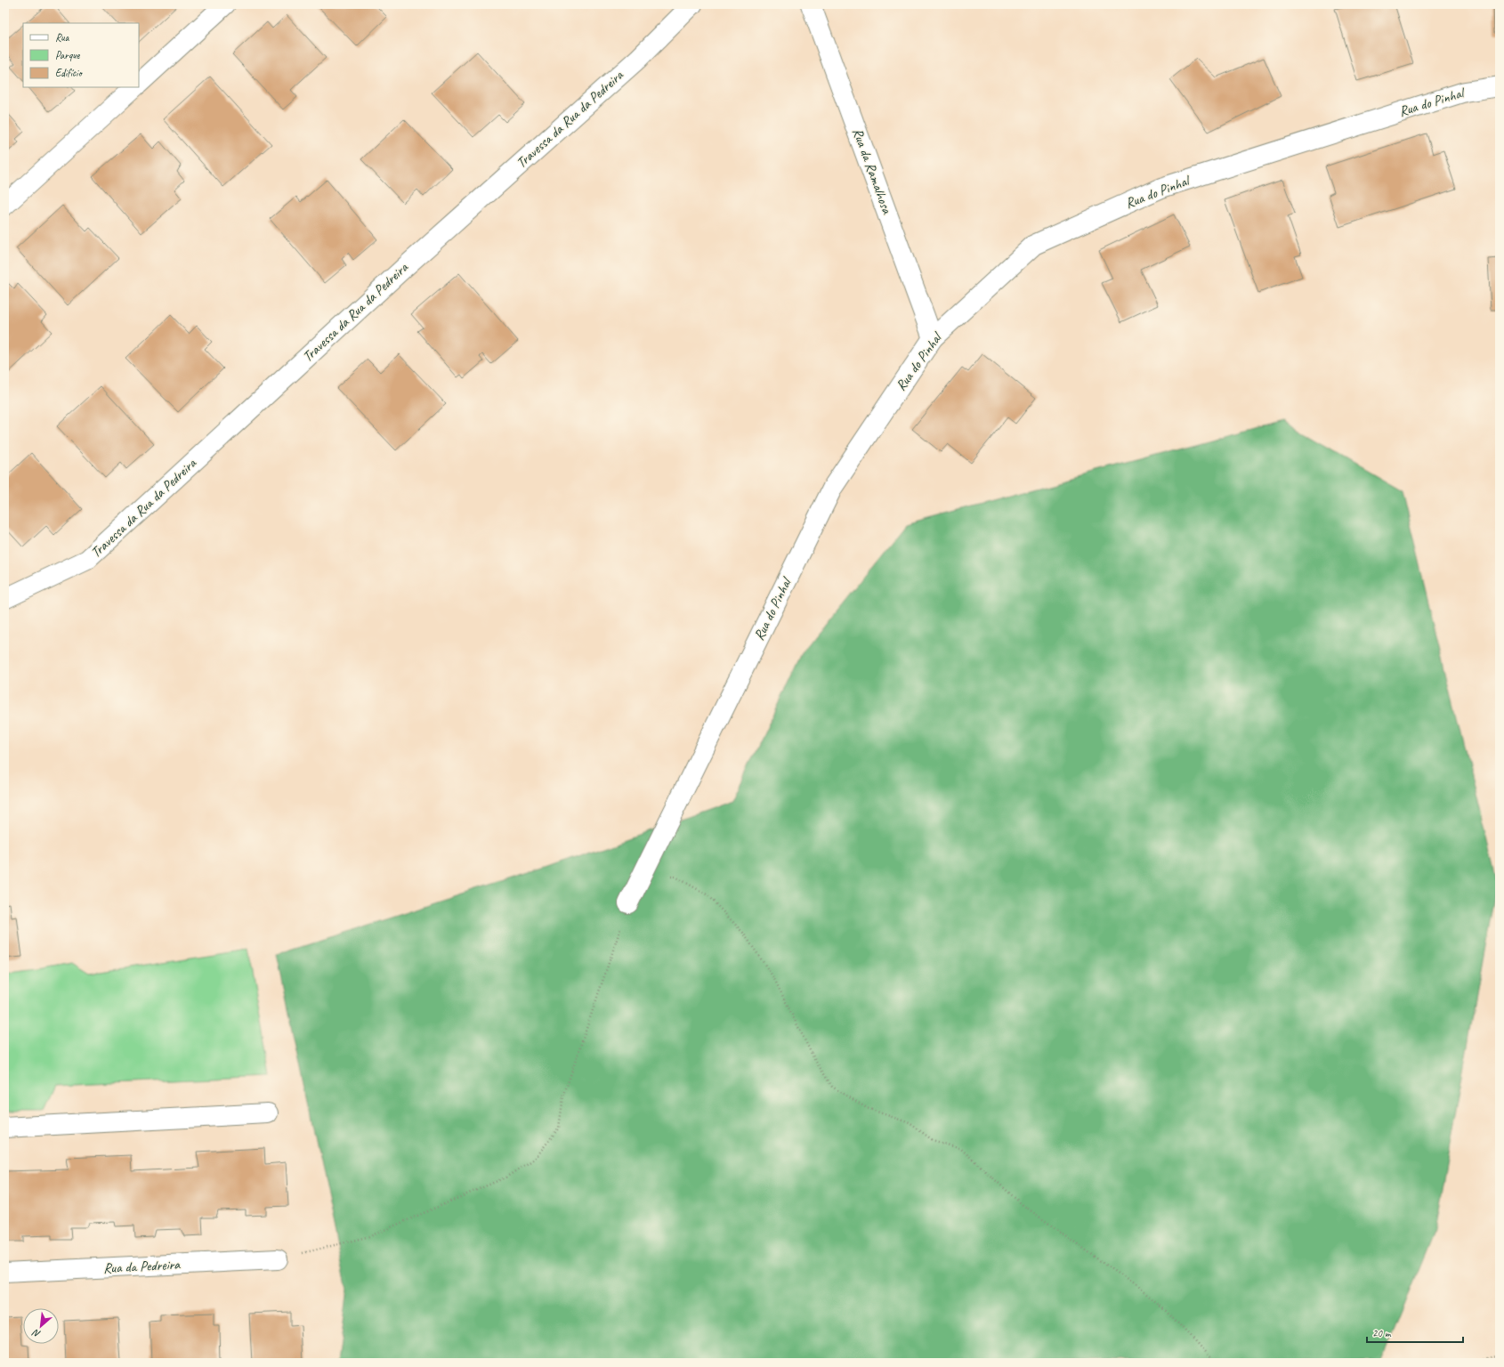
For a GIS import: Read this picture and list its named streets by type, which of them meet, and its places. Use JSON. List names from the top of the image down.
{
  "streets": {
    "street": [
      "Rua do Pinhal",
      "Travessa da Rua da Pedreira",
      "Rua da Ramalhosa",
      "Rua da Pedreira"
    ]
  },
  "crossings": [
    ["Rua do Pinhal", "Rua da Ramalhosa"]
  ],
  "legend": ["Rua", "Parque", "Edifício"],
  "scale_bar": "20 m",
  "north": "bottom left"
}
